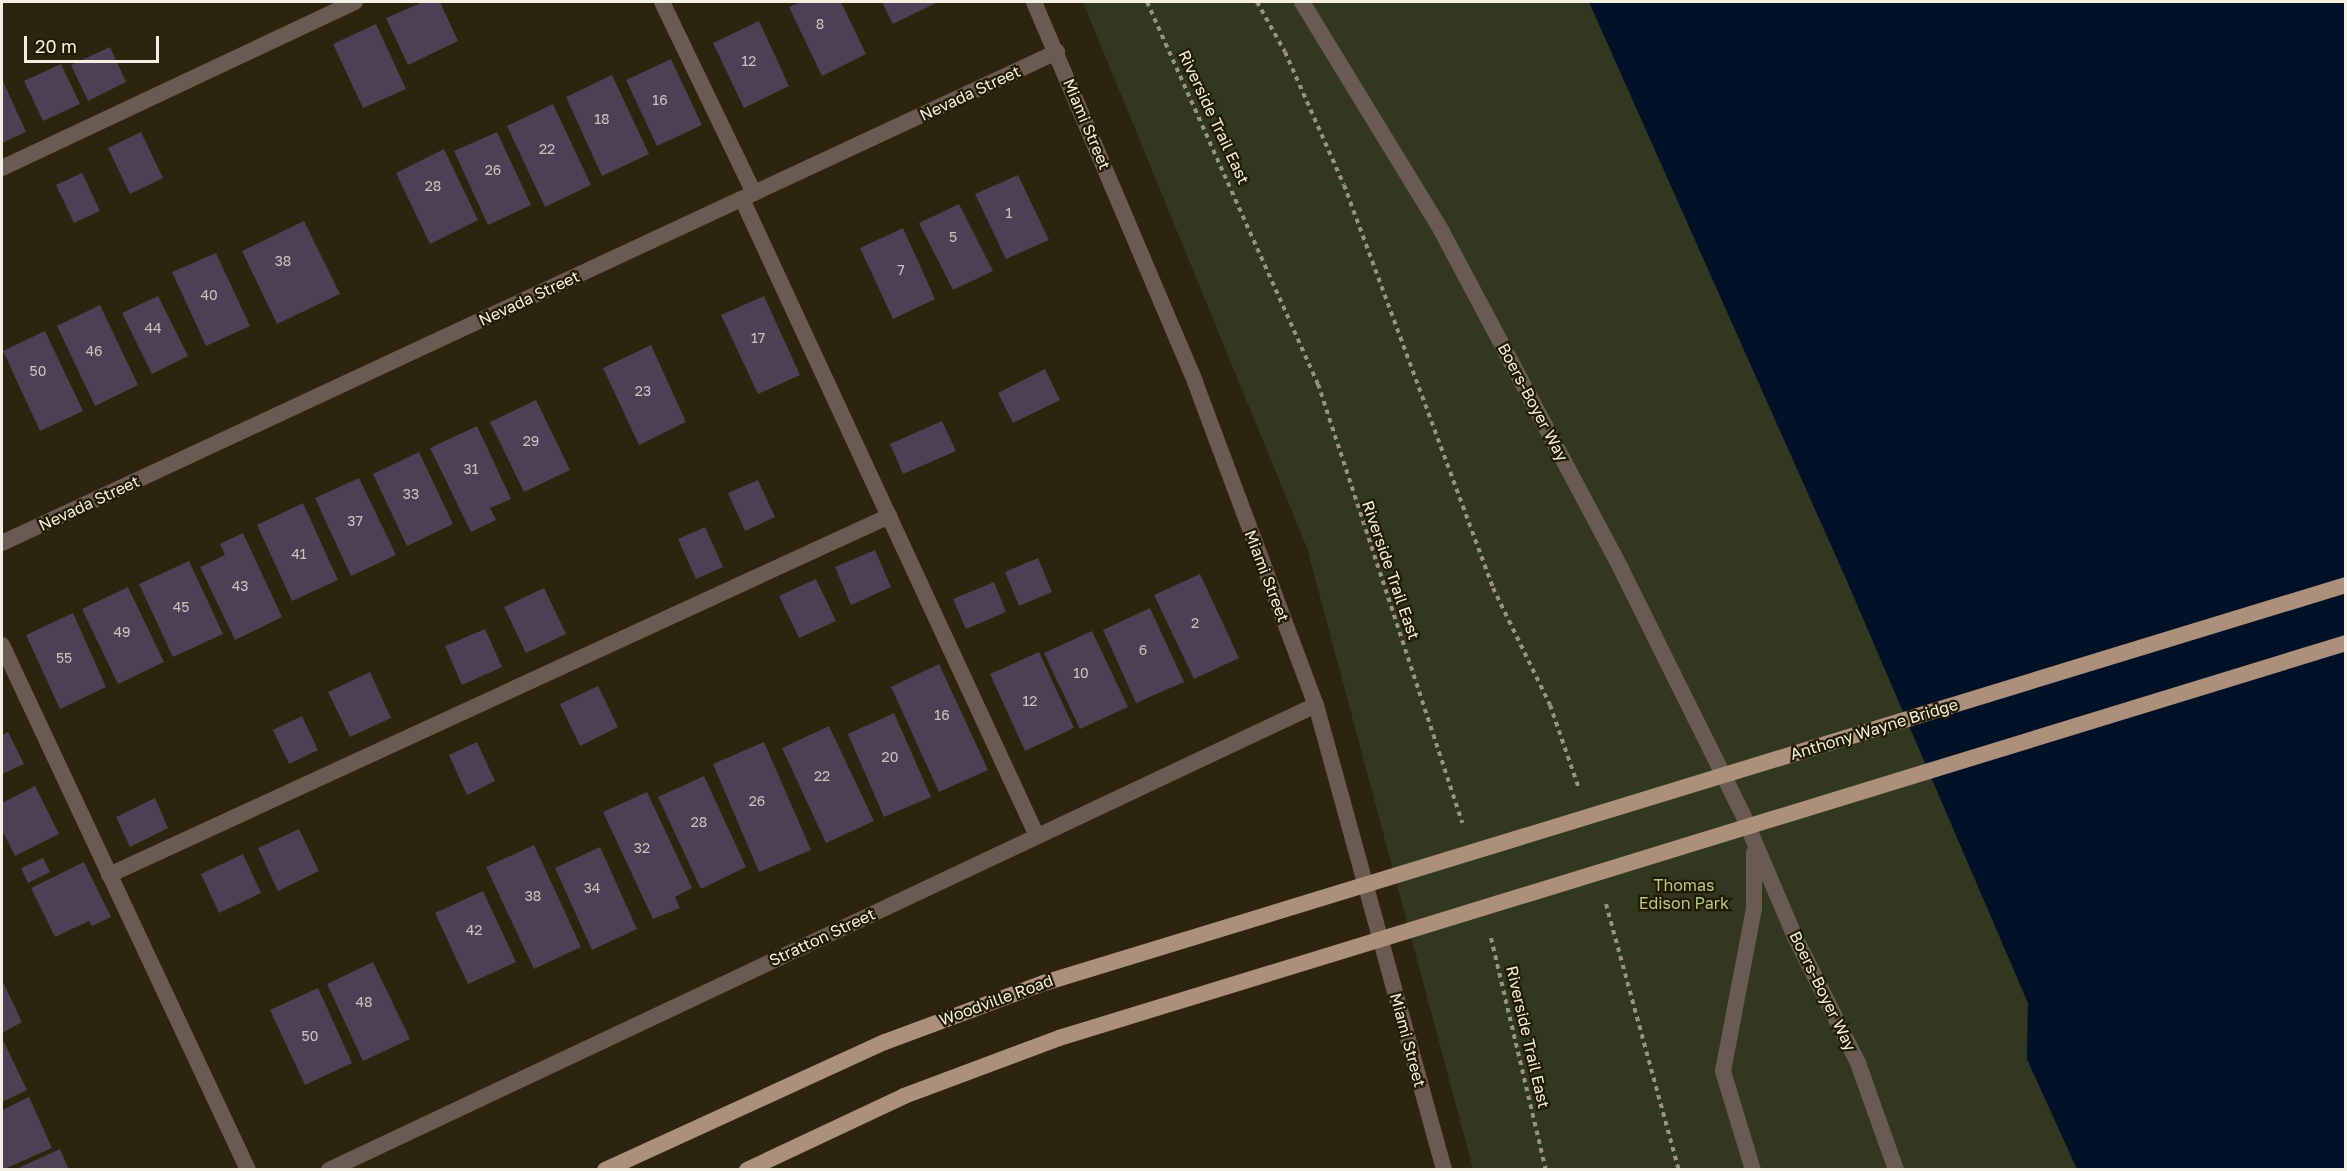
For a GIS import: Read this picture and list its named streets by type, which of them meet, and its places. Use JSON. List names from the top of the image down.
{
  "streets": {
    "main road": ["Anthony Wayne Bridge", "Woodville Road"],
    "street": [
      "Nevada Street",
      "Miami Street",
      "Boers-Boyer Way",
      "Stratton Street"
    ],
    "path": ["Riverside Trail East"]
  },
  "crossings": [
    ["Nevada Street", "Miami Street"],
    ["Miami Street", "Stratton Street"],
    ["Anthony Wayne Bridge", "Woodville Road"]
  ],
  "parks": ["Thomas Edison Park"],
  "house_numbers": [
    "8",
    "12",
    "16",
    "18",
    "22",
    "26",
    "28",
    "1",
    "5",
    "38",
    "7",
    "40",
    "44",
    "17",
    "46",
    "50",
    "23",
    "29",
    "31",
    "33",
    "37",
    "41",
    "43",
    "45",
    "2",
    "49",
    "6",
    "55",
    "10",
    "12",
    "16",
    "20",
    "22",
    "26",
    "28",
    "32",
    "34",
    "38",
    "42",
    "48",
    "50"
  ],
  "scale_bar": "20 m"
}
